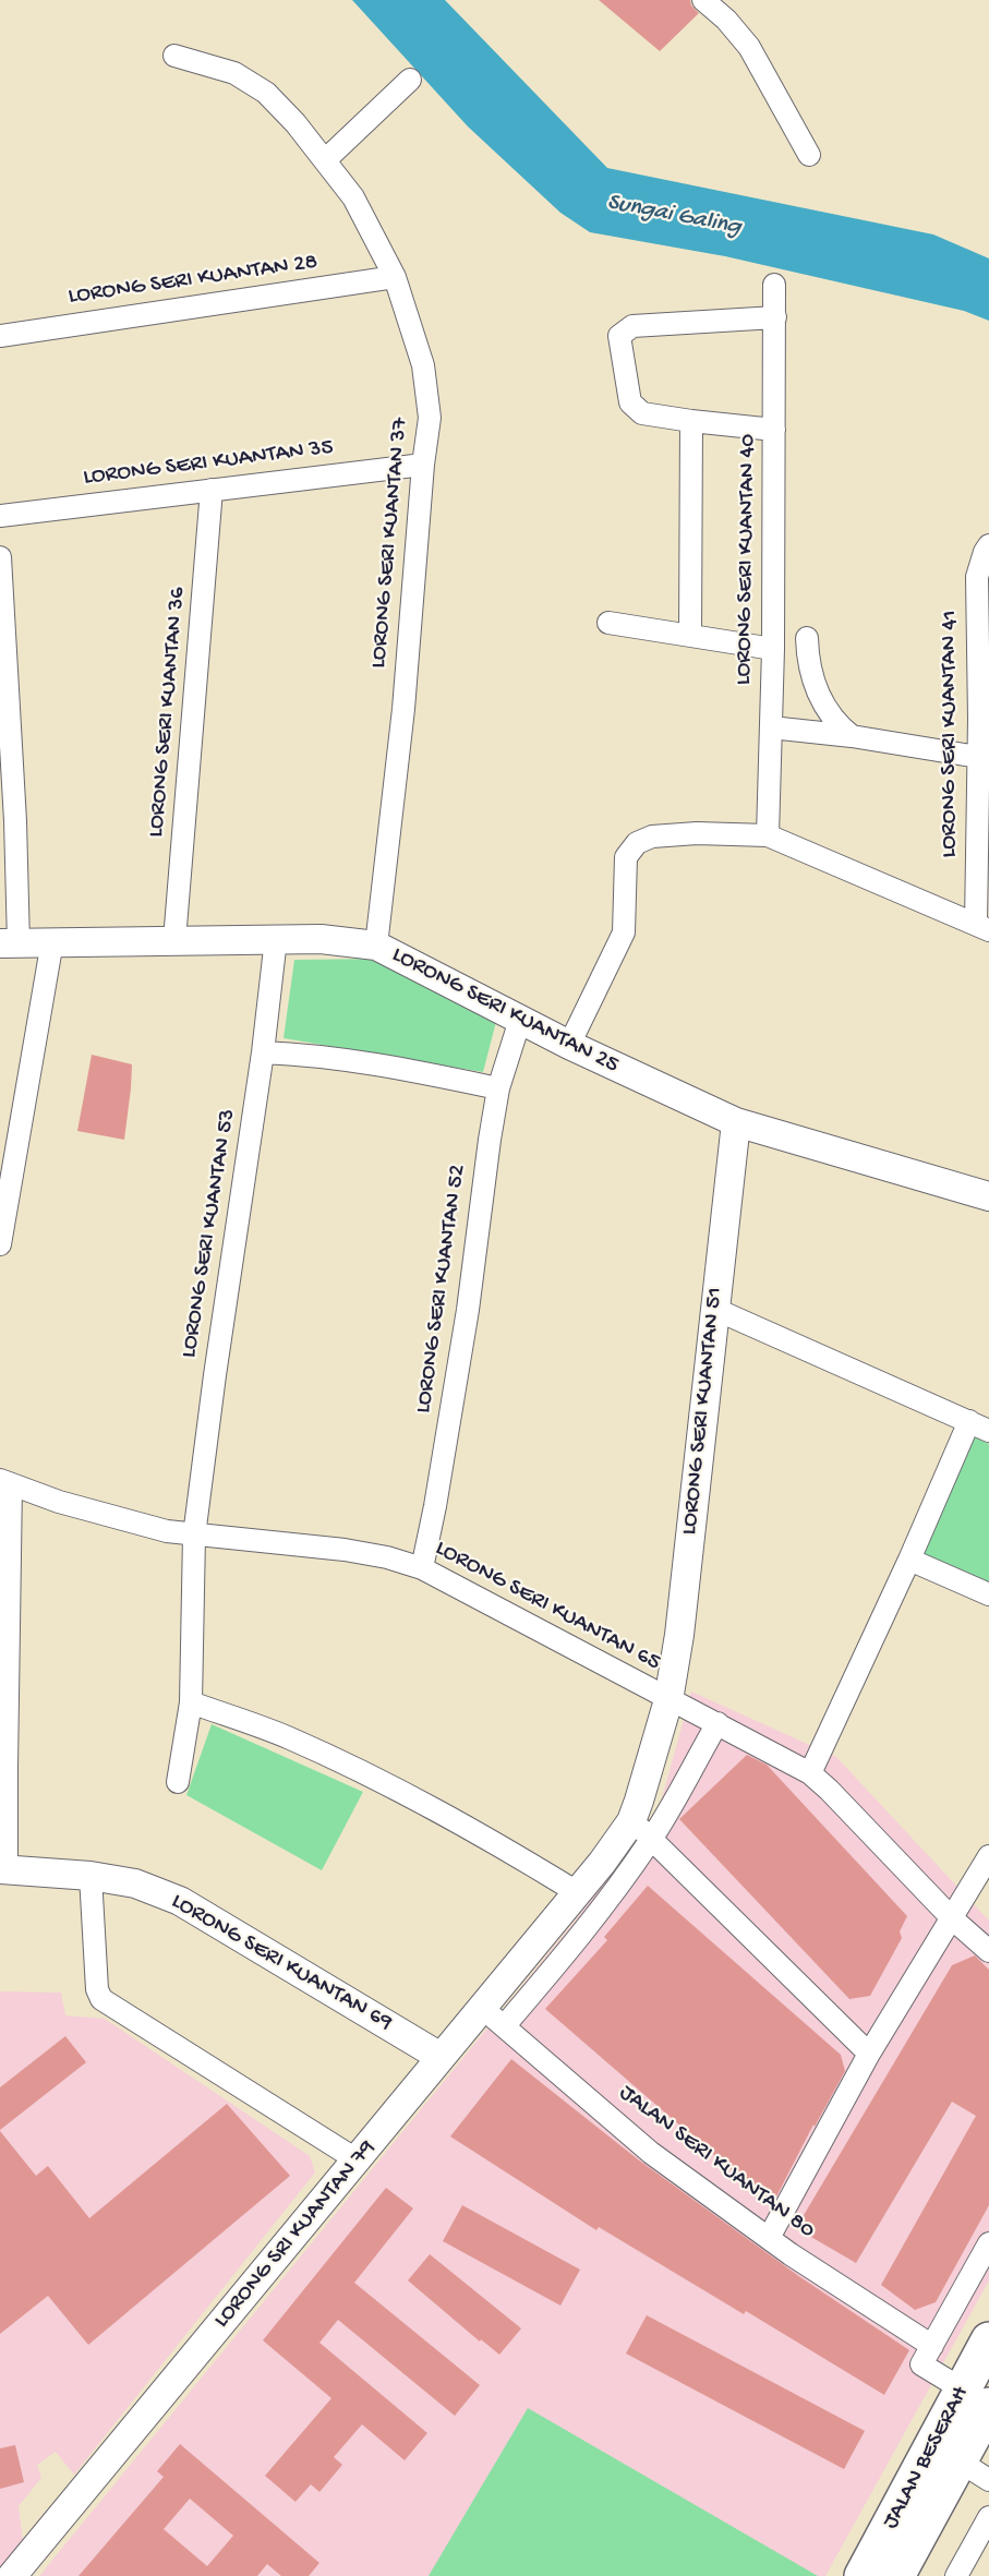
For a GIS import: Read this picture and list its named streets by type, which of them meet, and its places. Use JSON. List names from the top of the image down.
{
  "streets": {
    "highway": ["JALAN BESERAH"],
    "street": [
      "LORONG SERI KUANTAN 28",
      "LORONG SERI KUANTAN 35",
      "LORONG SERI KUANTAN 37",
      "LORONG SERI KUANTAN 40",
      "LORONG SERI KUANTAN 36",
      "LORONG SERI KUANTAN 41",
      "LORONG SERI KUANTAN 25",
      "LORONG SERI KUANTAN 53",
      "LORONG SERI KUANTAN 52",
      "LORONG SERI KUANTAN 51",
      "LORONG SERI KUANTAN 65",
      "LORONG SERI KUANTAN 69",
      "JALAN SERI KUANTAN 80",
      "LORONG SRI KUANTAN 79"
    ]
  },
  "crossings": [
    ["LORONG SERI KUANTAN 28", "LORONG SERI KUANTAN 37"],
    ["LORONG SERI KUANTAN 35", "LORONG SERI KUANTAN 37"],
    ["LORONG SERI KUANTAN 35", "LORONG SERI KUANTAN 36"],
    ["LORONG SERI KUANTAN 37", "LORONG SERI KUANTAN 25"],
    ["LORONG SERI KUANTAN 36", "LORONG SERI KUANTAN 25"],
    ["LORONG SERI KUANTAN 25", "LORONG SERI KUANTAN 53"],
    ["LORONG SERI KUANTAN 25", "LORONG SERI KUANTAN 52"],
    ["LORONG SERI KUANTAN 25", "LORONG SERI KUANTAN 51"],
    ["LORONG SERI KUANTAN 53", "LORONG SERI KUANTAN 65"],
    ["LORONG SERI KUANTAN 52", "LORONG SERI KUANTAN 65"],
    ["LORONG SERI KUANTAN 51", "LORONG SERI KUANTAN 65"],
    ["LORONG SERI KUANTAN 51", "LORONG SRI KUANTAN 79"],
    ["LORONG SERI KUANTAN 69", "LORONG SRI KUANTAN 79"],
    ["JALAN SERI KUANTAN 80", "LORONG SRI KUANTAN 79"]
  ],
  "water": ["Sungai Galing"]
}
